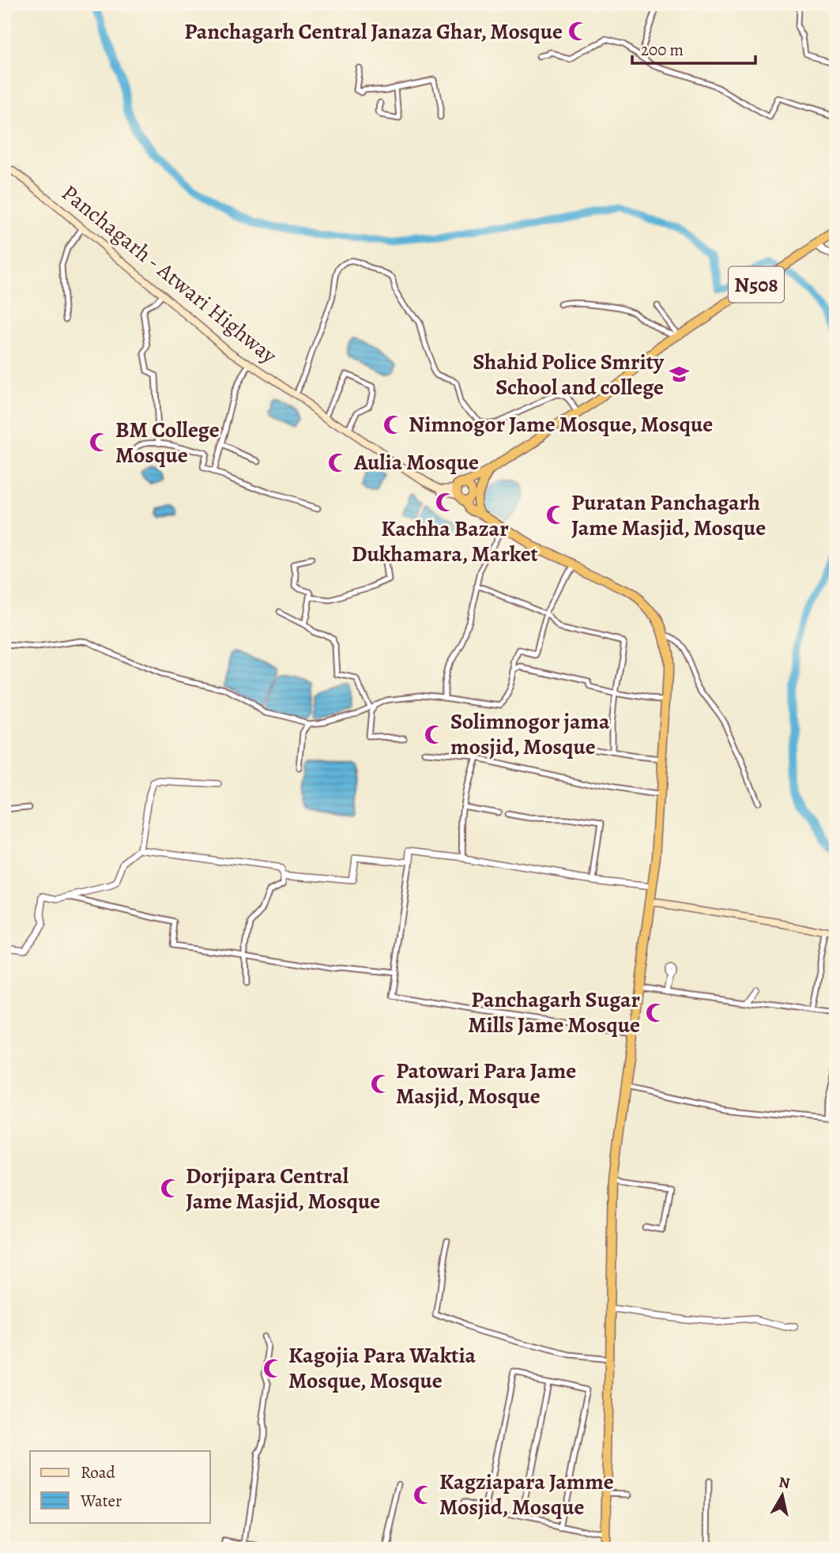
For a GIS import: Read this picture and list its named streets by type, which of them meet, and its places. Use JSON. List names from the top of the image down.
{
  "streets": {
    "highway": ["N508"],
    "main road": ["Panchagarh - Atwari Highway"]
  },
  "places": {
    "mosque": [
      "Panchagarh Central Janaza Ghar, Mosque",
      "Nimnogor Jame Mosque, Mosque",
      "BM College Mosque",
      "Aulia Mosque",
      "Kachha Bazar Dukhamara, Market",
      "Puratan Panchagarh Jame Masjid, Mosque",
      "Solimnogor jama mosjid, Mosque",
      "Panchagarh Sugar Mills Jame Mosque",
      "Patowari Para Jame Masjid, Mosque",
      "Dorjipara Central Jame Masjid, Mosque",
      "Kagojia Para Waktia Mosque, Mosque",
      "Kagziapara Jamme Mosjid, Mosque"
    ],
    "school or university": ["Shahid Police Smrity School and college"]
  },
  "legend": ["Road", "Water"],
  "scale_bar": "200 m",
  "north": "top"
}
